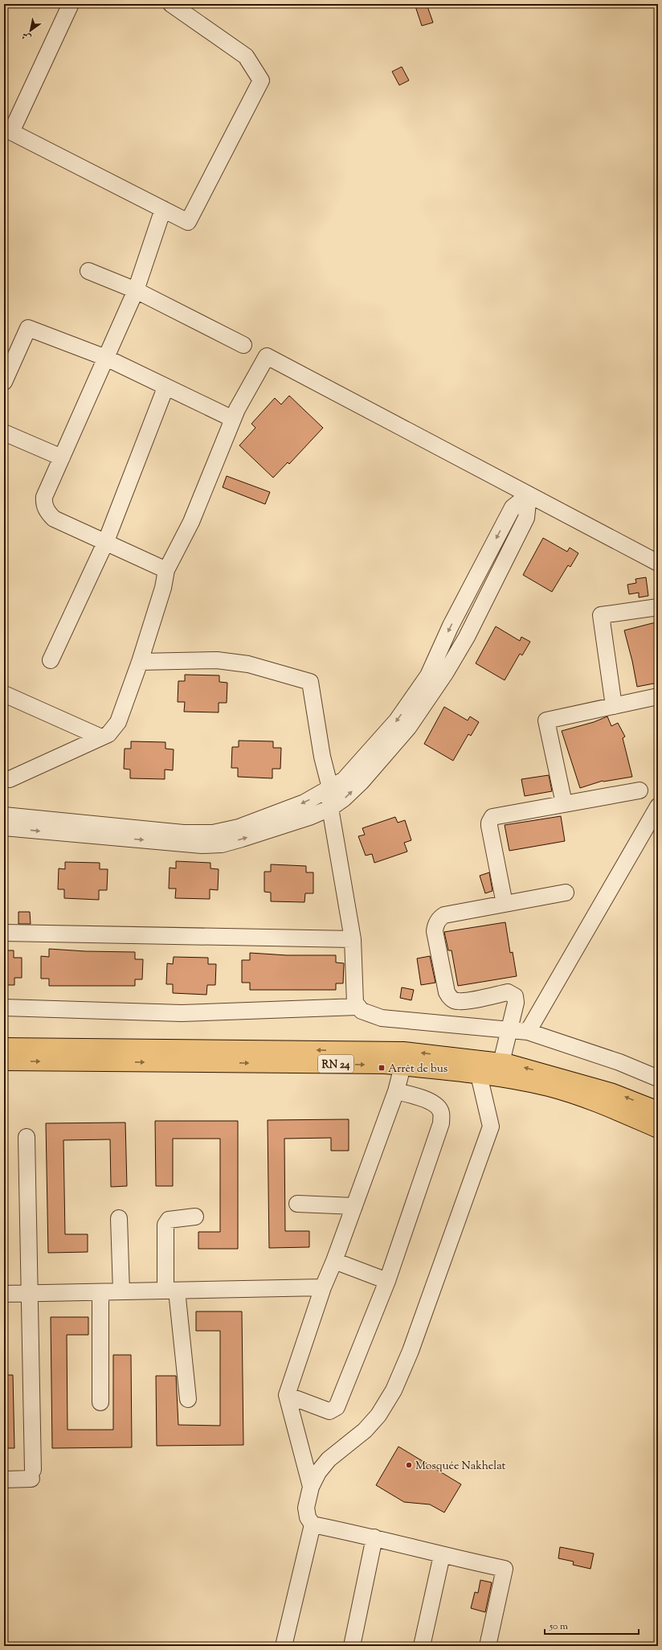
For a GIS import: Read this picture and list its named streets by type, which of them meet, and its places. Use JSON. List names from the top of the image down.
{
  "streets": {
    "highway": ["RN 24"]
  },
  "places": {
    "transit": ["Arrêt de bus"],
    "other": ["Mosquée Nakhelat"]
  },
  "scale_bar": "50 m",
  "north": "bottom left"
}
